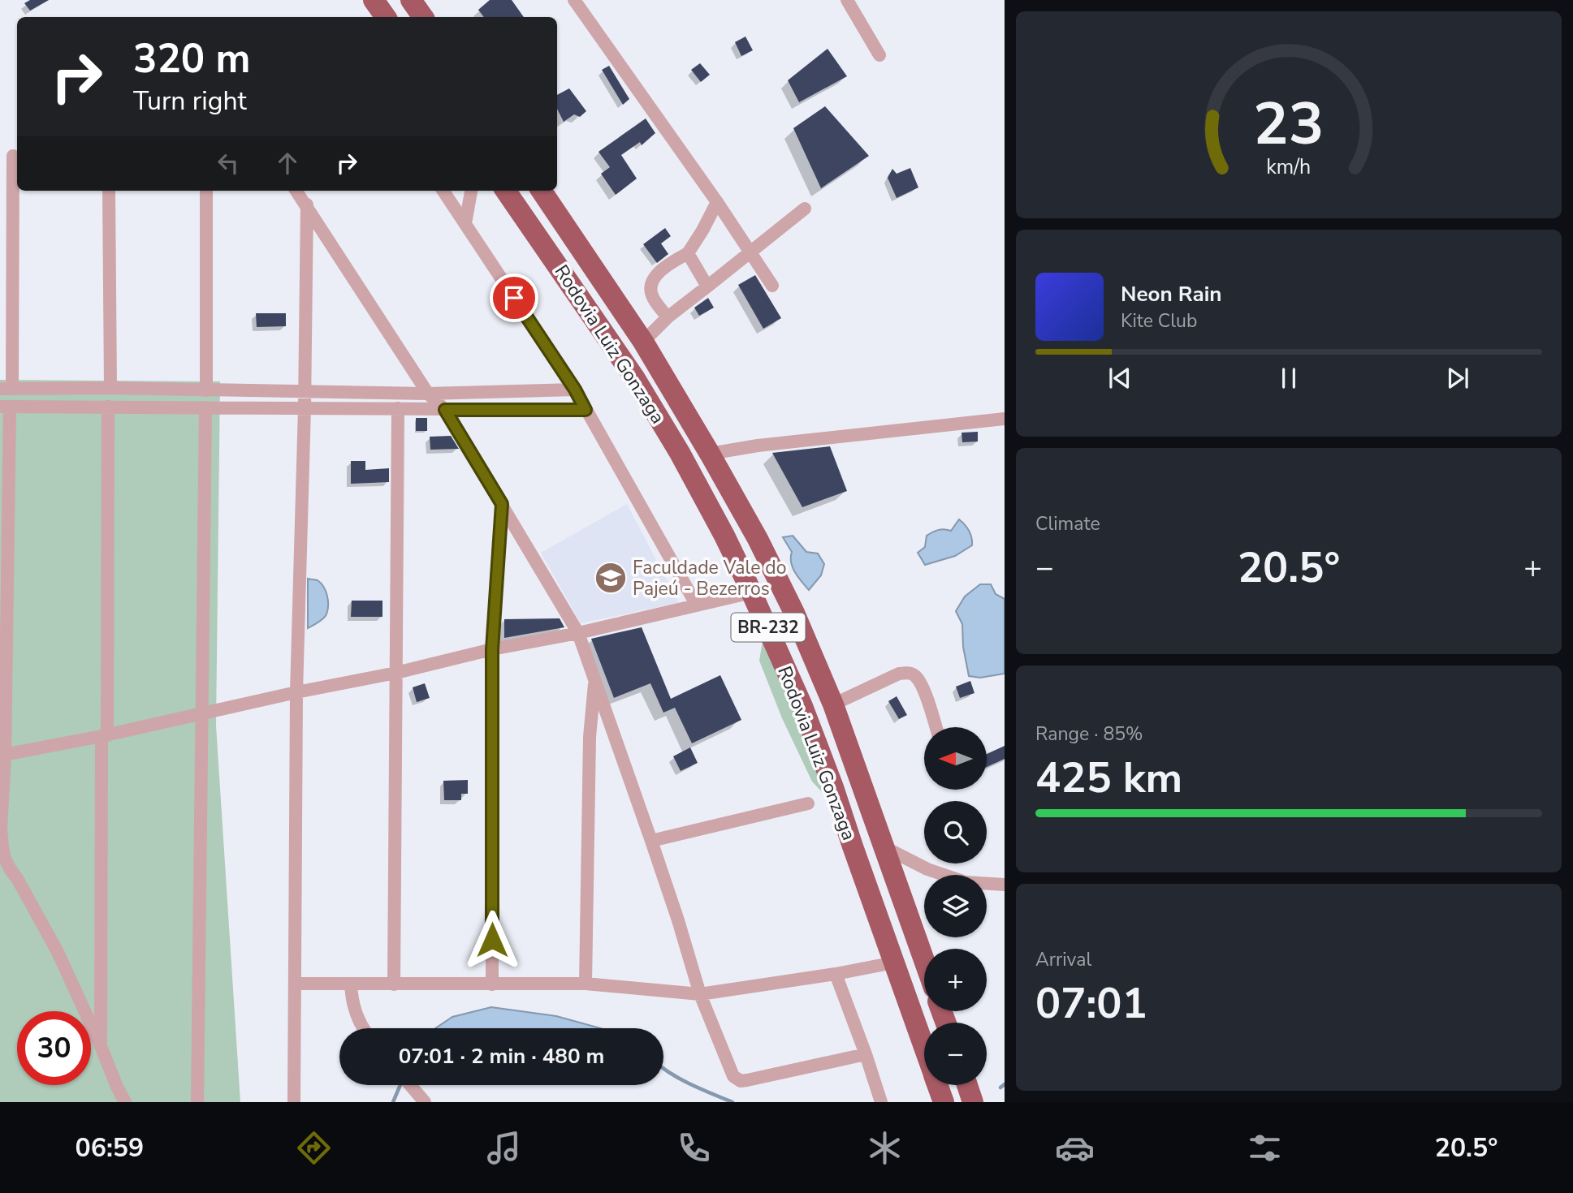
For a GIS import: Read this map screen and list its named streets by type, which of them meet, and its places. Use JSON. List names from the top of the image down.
{
  "streets": {
    "highway": ["Rodovia Luiz Gonzaga", "BR-232"]
  },
  "places": {
    "school or university": ["Faculdade Vale do Pajeú - Bezerros"]
  },
  "north": "left",
  "page": {
    "turn": ["320 m", "Turn right"],
    "song": ["Neon Rain", "Kite Club"],
    "tile": [
      "Climate",
      ["Range · 85%", "425 km"],
      ["Arrival", "07:01"]
    ],
    "heat": ["−", "20.5°", "+"],
    "map_buttons": ["+", "−"],
    "limit": "30",
    "trip": "07:01 · 2 min · 480 m",
    "tabs": ["06:59", "20.5°"],
    "gauge": ["23", "km/h"]
  }
}
